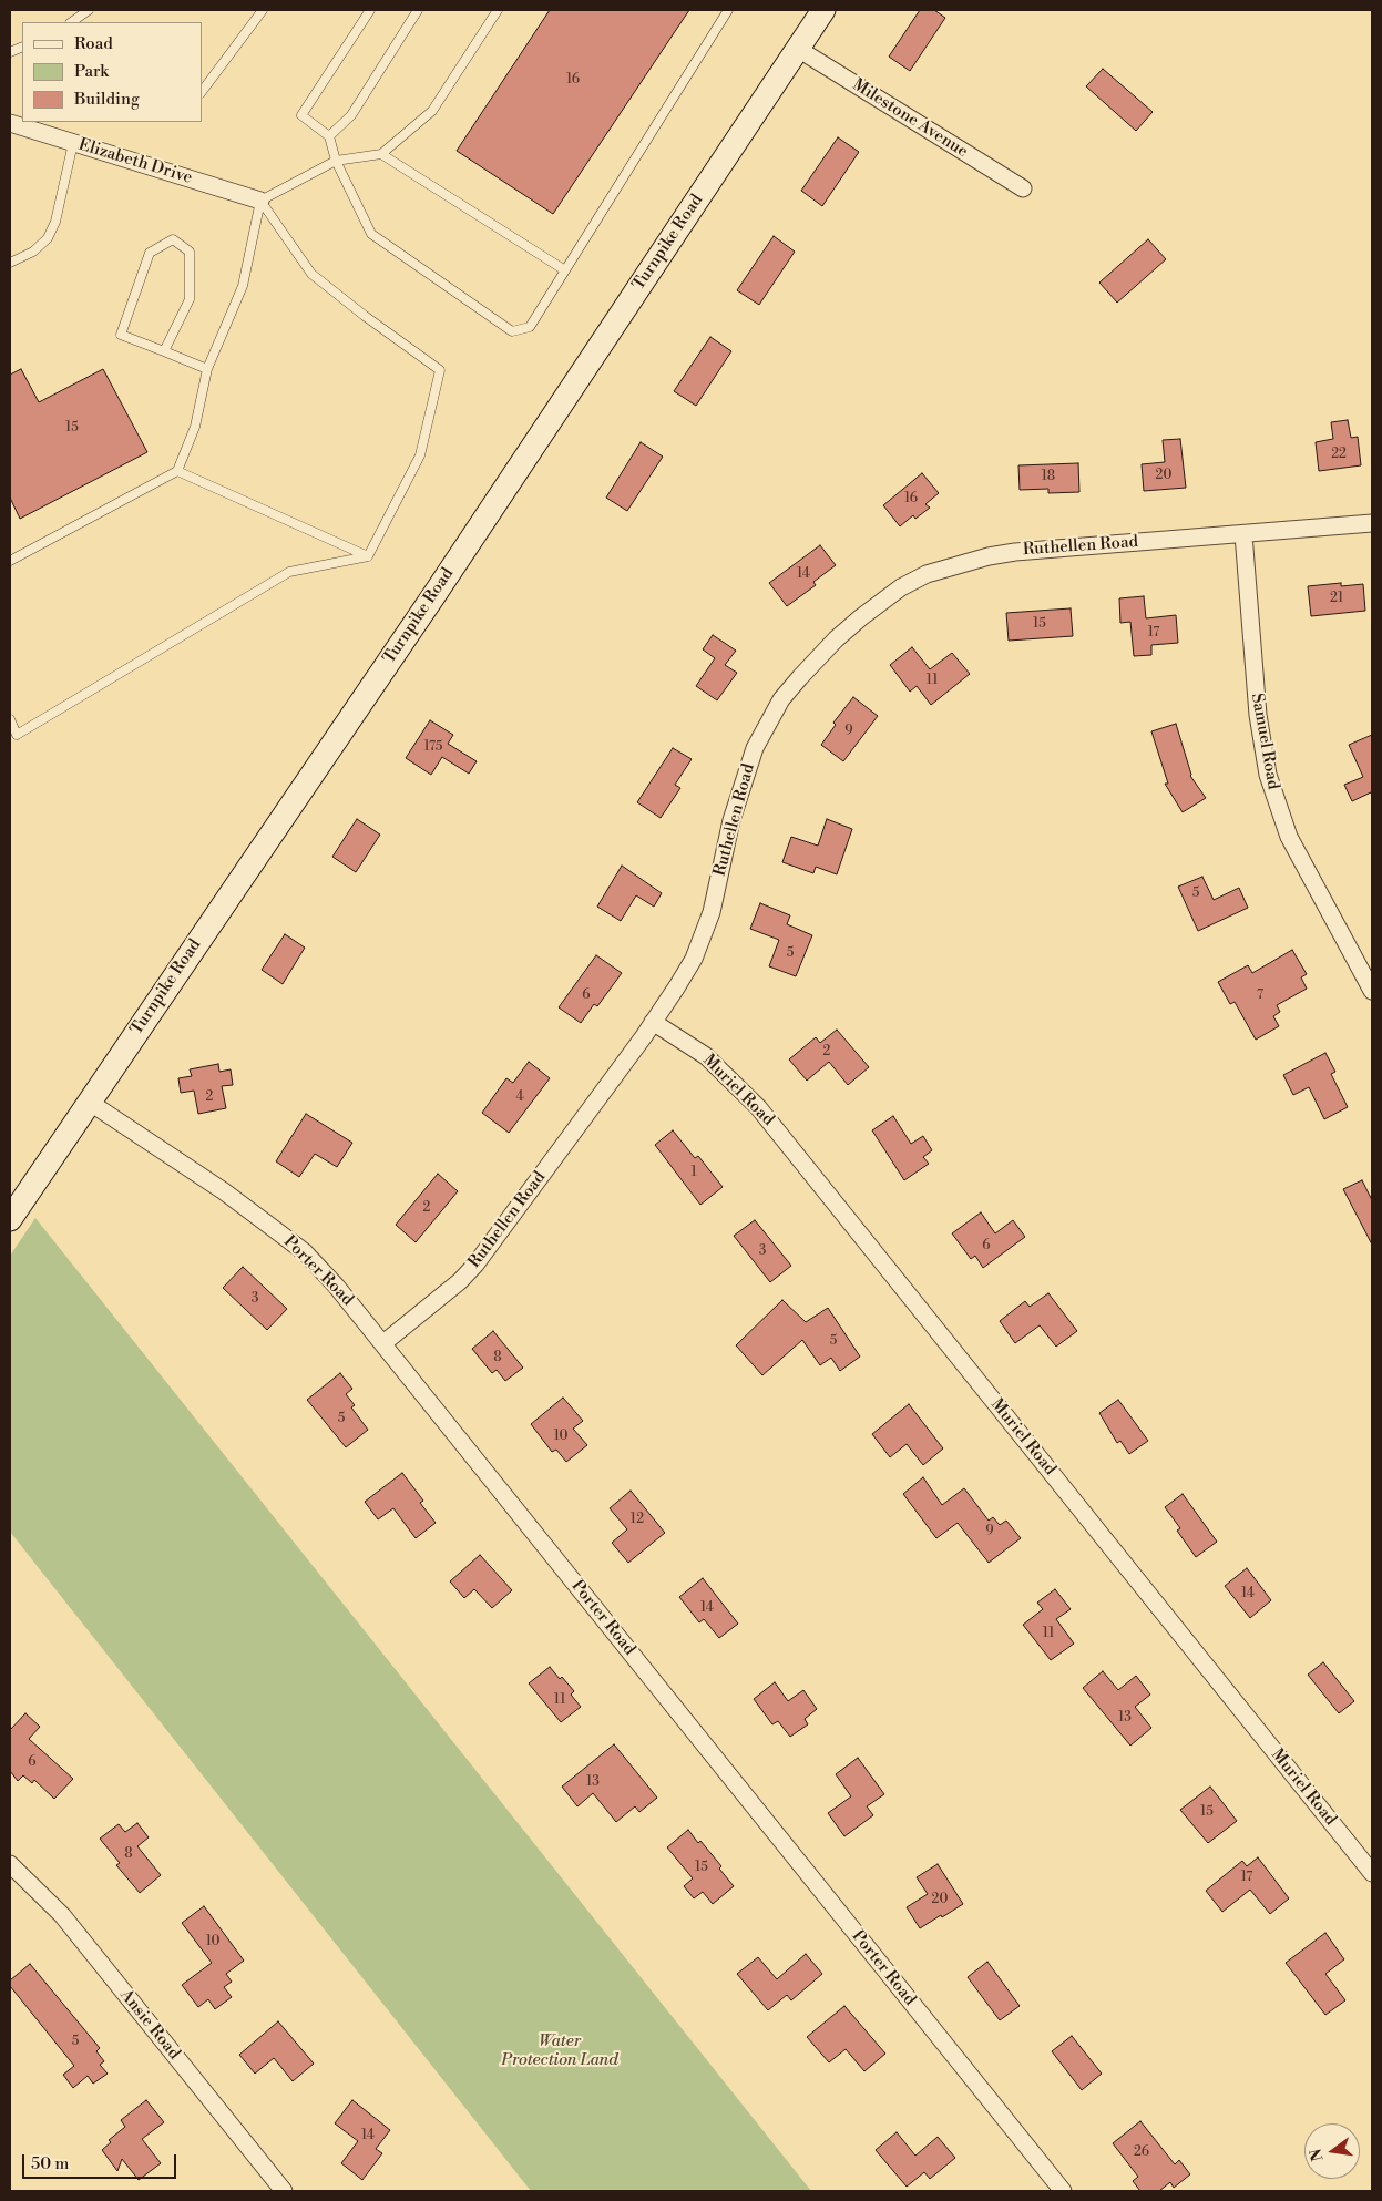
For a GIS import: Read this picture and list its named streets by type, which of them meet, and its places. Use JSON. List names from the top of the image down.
{
  "streets": {
    "main road": ["Turnpike Road"],
    "street": [
      "Milestone Avenue",
      "Elizabeth Drive",
      "Ruthellen Road",
      "Samuel Road",
      "Muriel Road",
      "Porter Road",
      "Ansie Road"
    ]
  },
  "crossings": [
    ["Milestone Avenue", "Turnpike Road"],
    ["Turnpike Road", "Porter Road"],
    ["Ruthellen Road", "Samuel Road"],
    ["Ruthellen Road", "Muriel Road"],
    ["Ruthellen Road", "Porter Road"]
  ],
  "parks": ["Water Protection Land"],
  "house_numbers": [
    "16",
    "15",
    "22",
    "20",
    "18",
    "16",
    "14",
    "21",
    "15",
    "17",
    "11",
    "9",
    "175",
    "5",
    "5",
    "6",
    "7",
    "2",
    "2",
    "4",
    "1",
    "2",
    "6",
    "3",
    "3",
    "5",
    "8",
    "5",
    "10",
    "12",
    "9",
    "14",
    "14",
    "11",
    "11",
    "13",
    "6",
    "13",
    "15",
    "8",
    "15",
    "17",
    "20",
    "10",
    "5",
    "14",
    "26"
  ],
  "legend": ["Road", "Park", "Building"],
  "scale_bar": "50 m",
  "north": "left"
}
